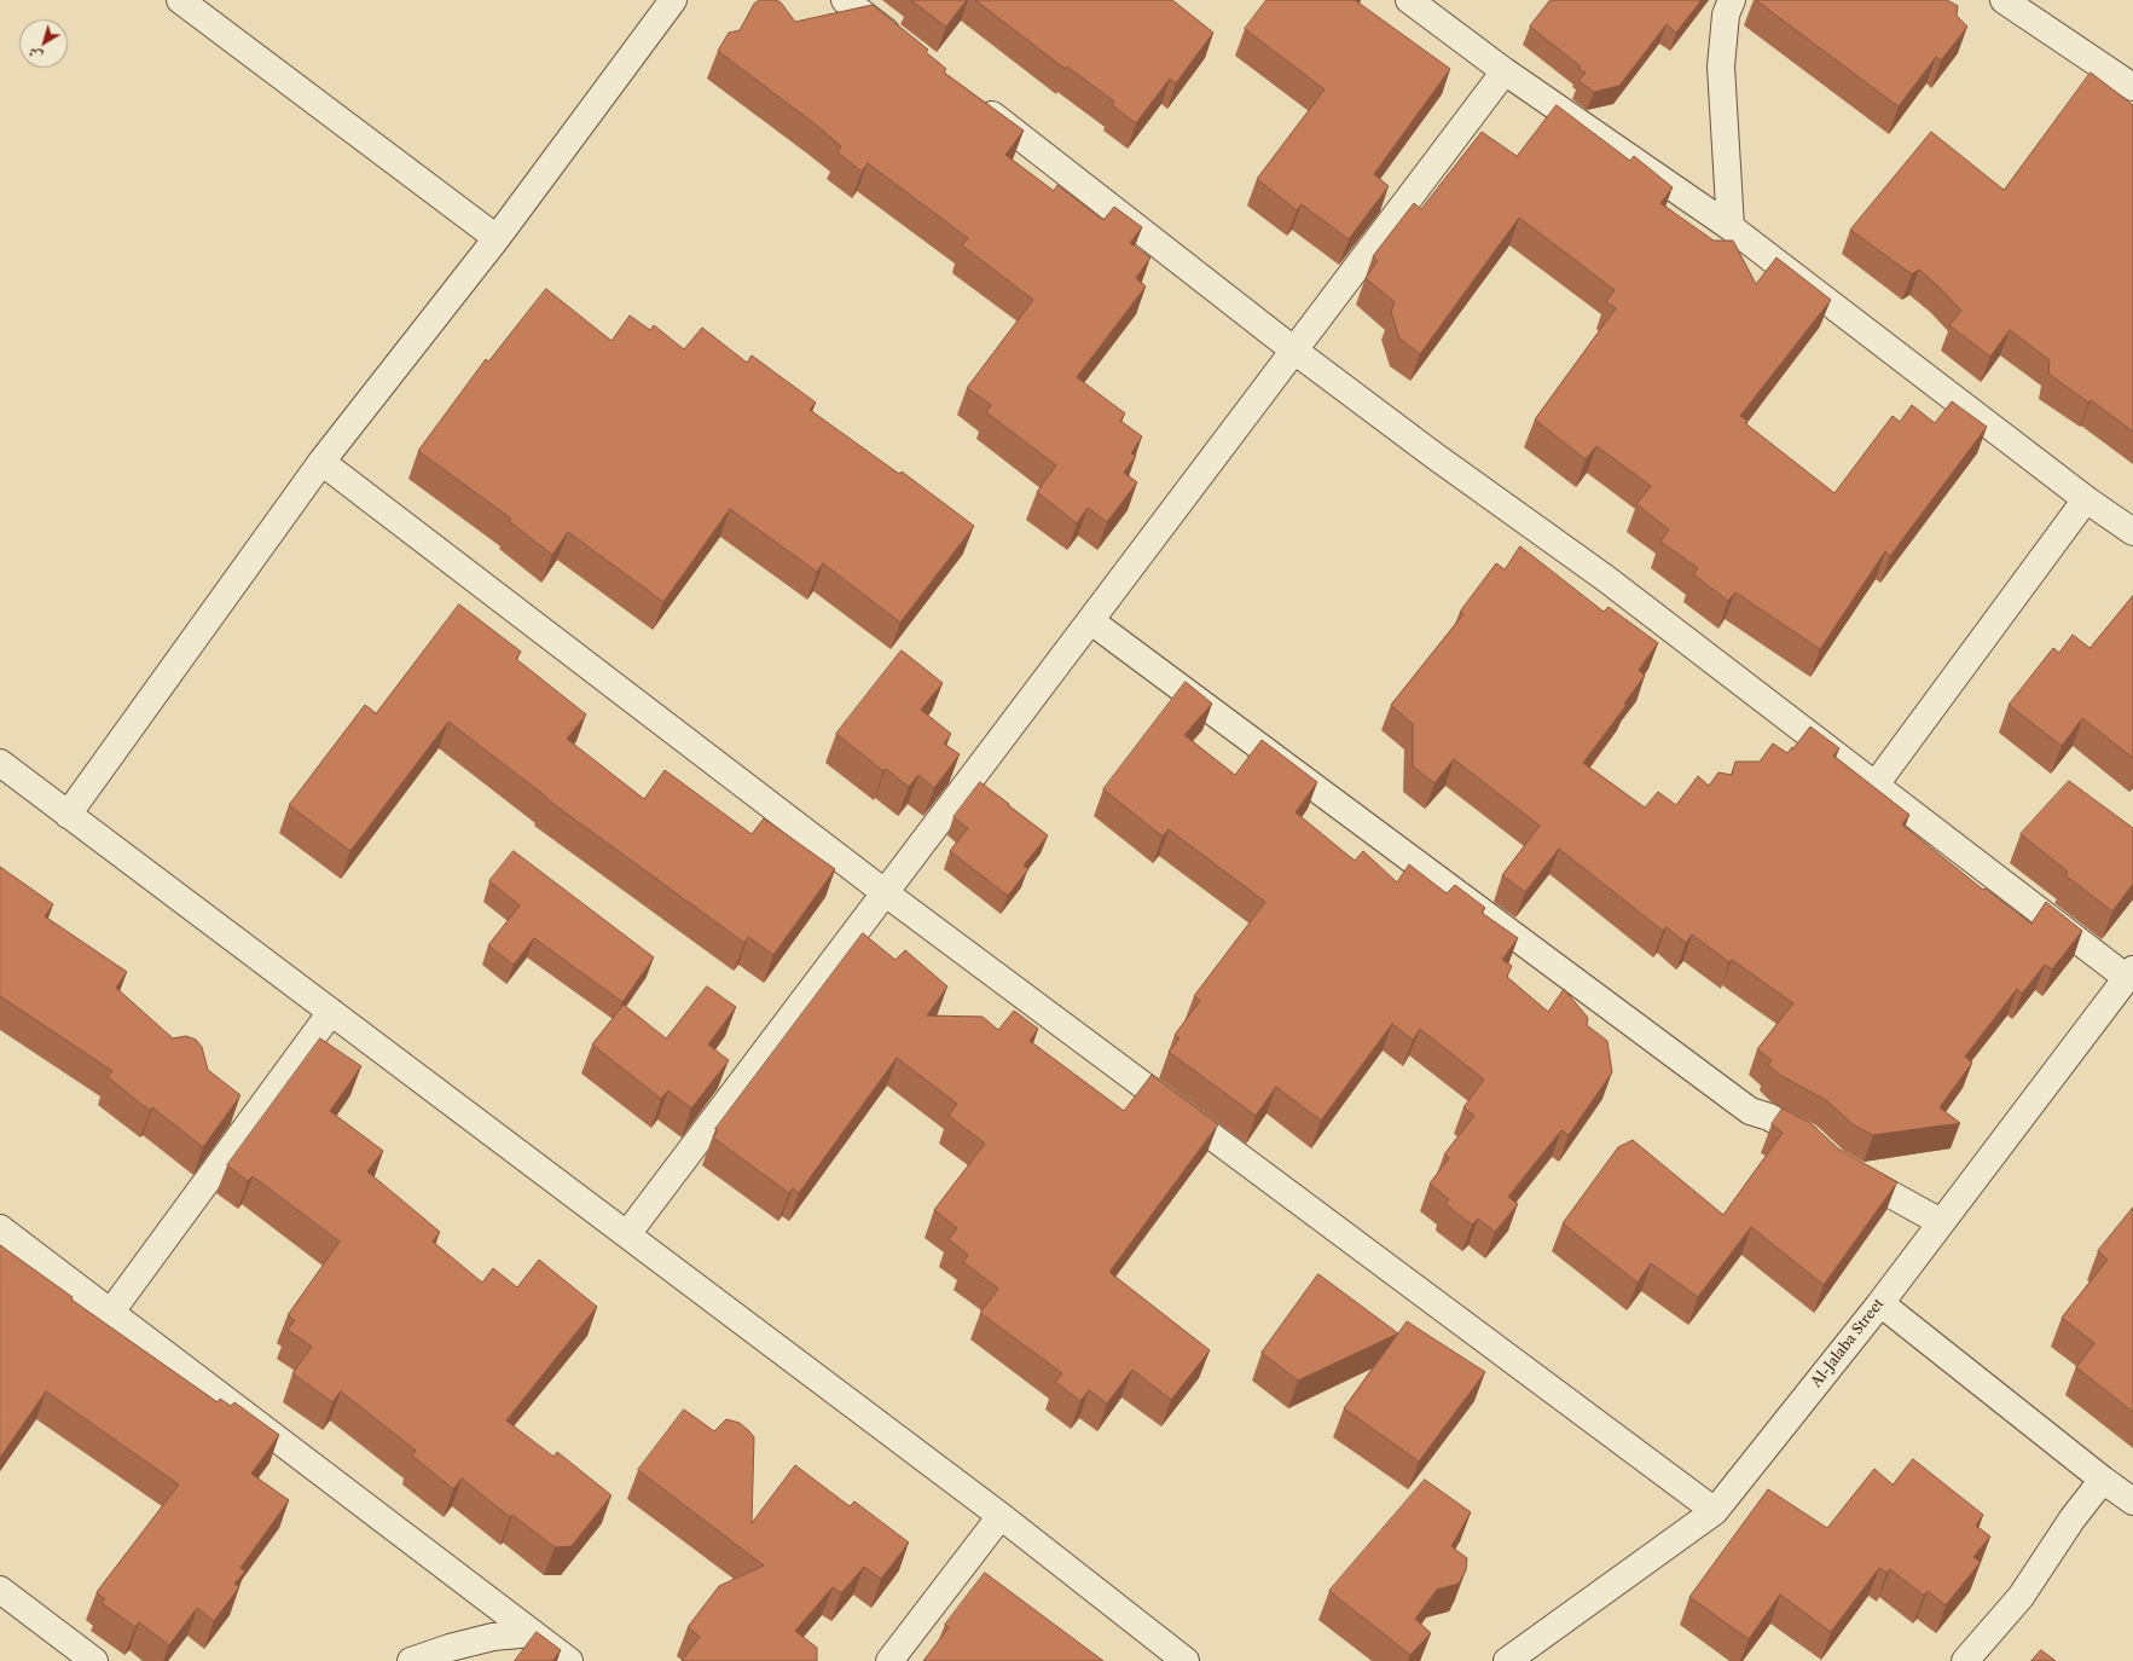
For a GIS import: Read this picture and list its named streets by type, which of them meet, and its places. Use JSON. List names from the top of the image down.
{
  "streets": {
    "street": ["Al-Jalaba Street"]
  },
  "north": "bottom left"
}
